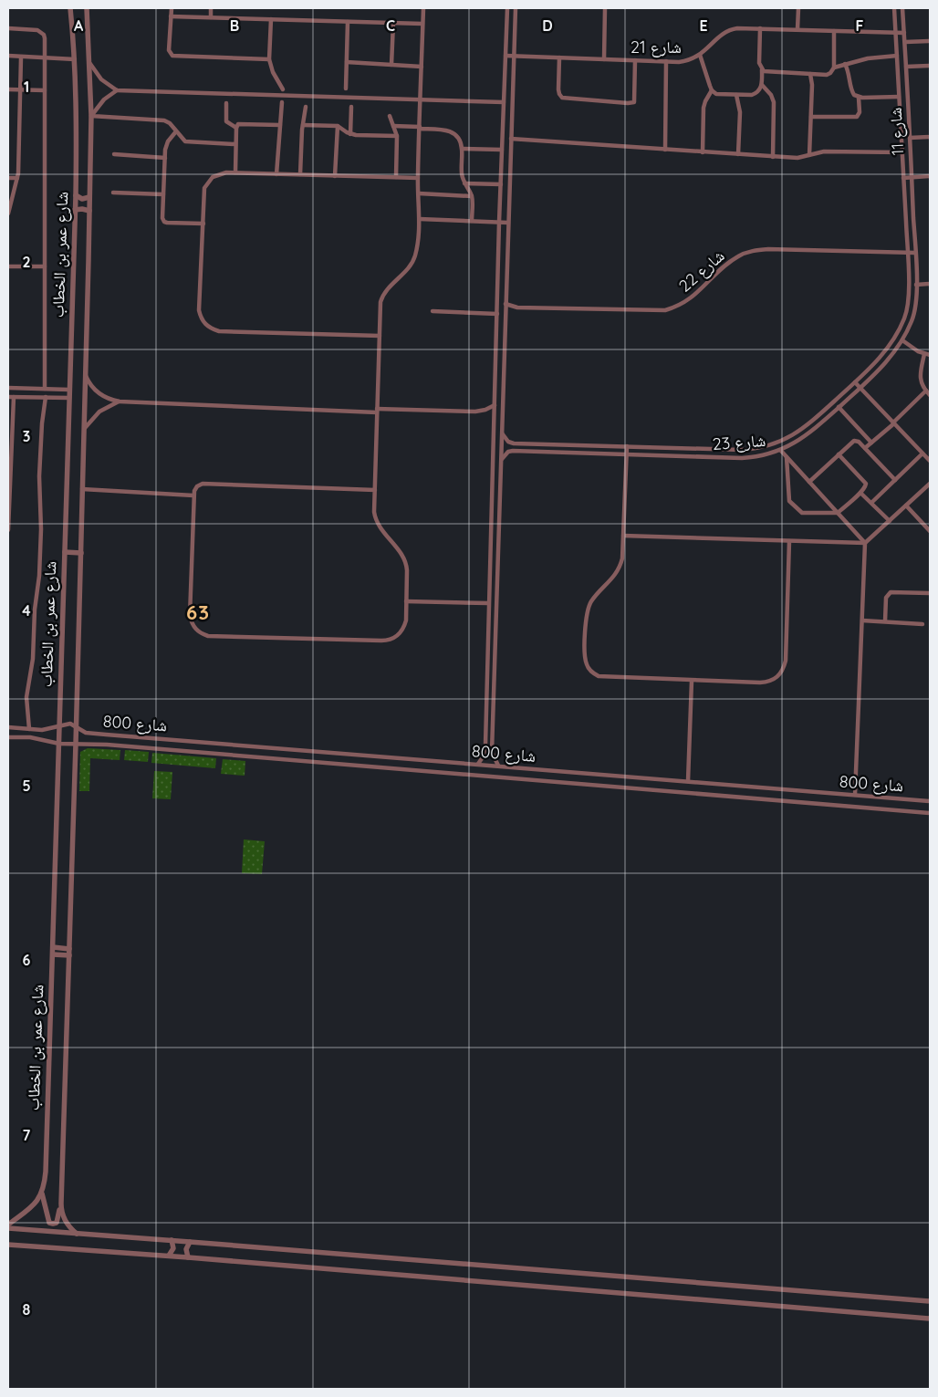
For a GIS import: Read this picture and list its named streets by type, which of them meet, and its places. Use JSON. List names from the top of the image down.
{
  "streets": {
    "street": [
      "شارع 21",
      "شارع 11",
      "شارع عمر بن الخطاب",
      "شارع 22",
      "شارع 23",
      "شارع 800"
    ]
  },
  "crossings": [
    ["شارع 21", "شارع 11"],
    ["شارع 11", "شارع 22"],
    ["شارع 11", "شارع 23"],
    ["شارع عمر بن الخطاب", "شارع 800"],
    ["شارع 22", "شارع 23"]
  ],
  "districts": ["63"],
  "grid": {
    "columns": [
      "A",
      "B",
      "C",
      "D",
      "E",
      "F"
    ],
    "rows": [
      "1",
      "2",
      "3",
      "4",
      "5",
      "6",
      "7",
      "8"
    ]
  }
}
